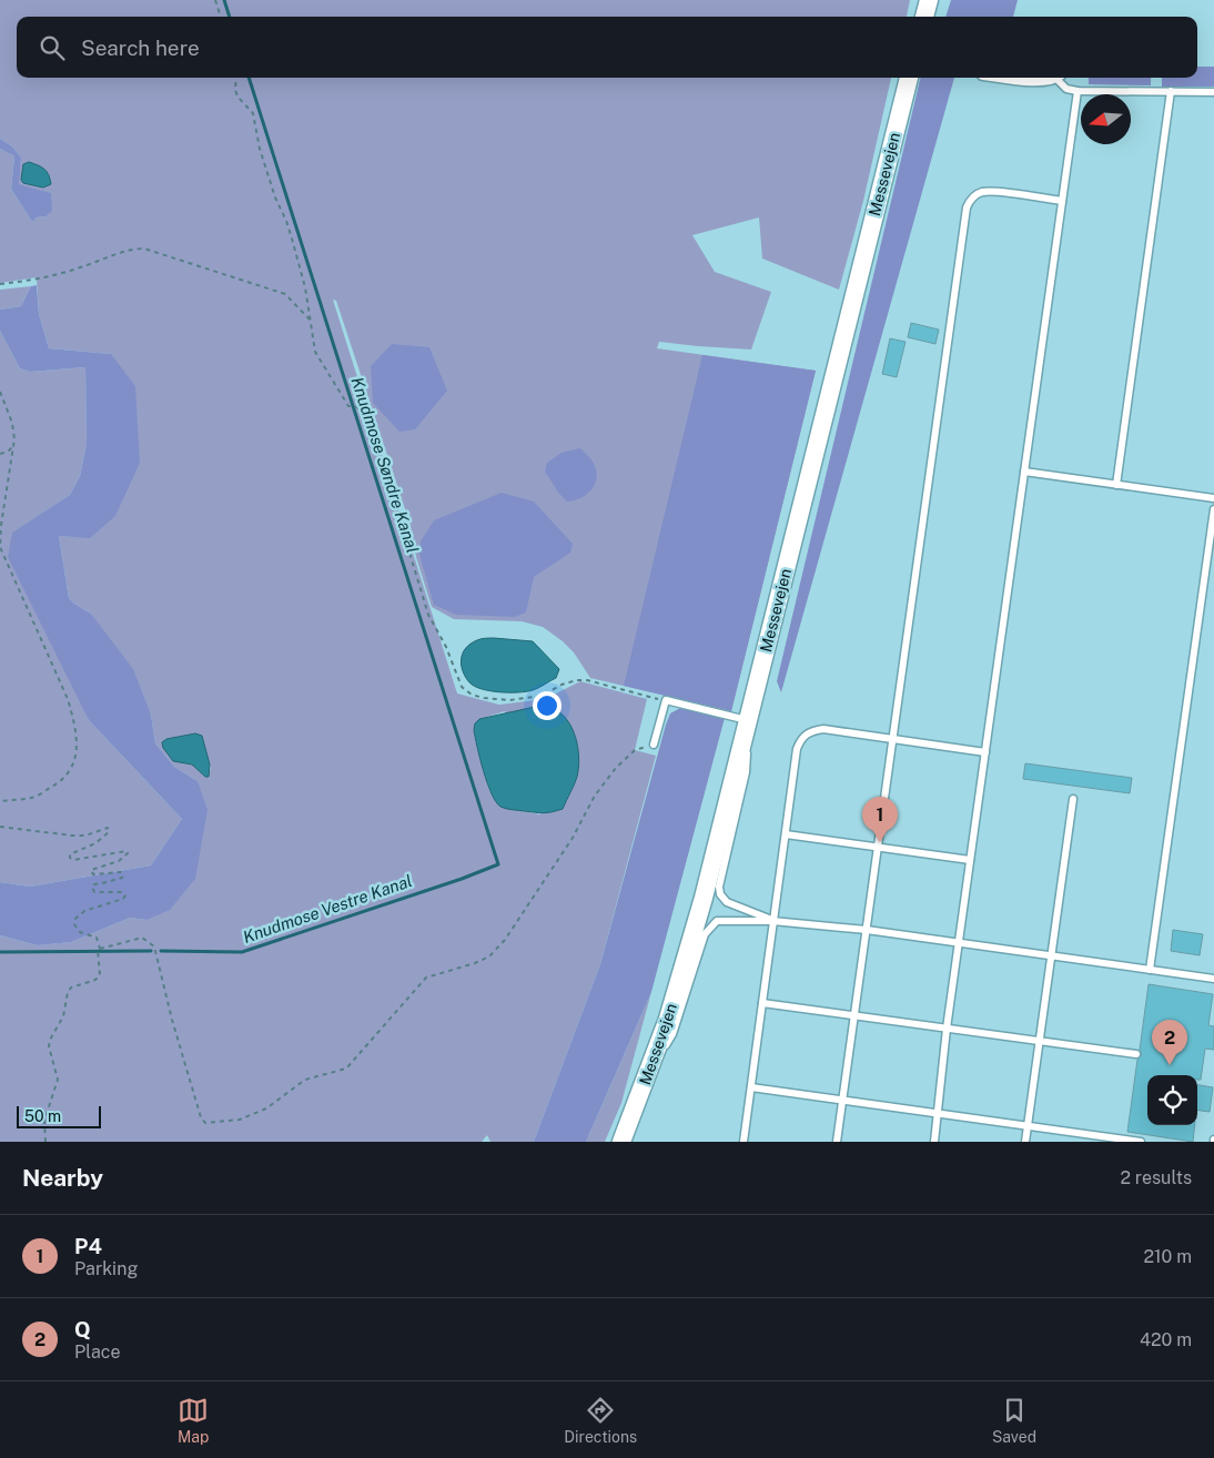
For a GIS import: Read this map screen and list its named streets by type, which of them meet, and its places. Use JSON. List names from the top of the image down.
{
  "streets": {
    "main road": ["Messevejen"]
  },
  "water": ["Knudmose Søndre Kanal", "Knudmose Vestre Kanal"],
  "scale_bar": "50 m",
  "north": "left",
  "page": {
    "search": "Search here",
    "pins": ["1", "2"],
    "scale": "50 m",
    "heading": ["Nearby", "2 results"],
    "list": [
      {
        "mark": "1",
        "name": "P4",
        "note": "Parking",
        "value": "210 m"
      },
      {
        "mark": "2",
        "name": "Q",
        "note": "Place",
        "value": "420 m"
      }
    ],
    "nav": ["Map", "Directions", "Saved"]
  }
}
